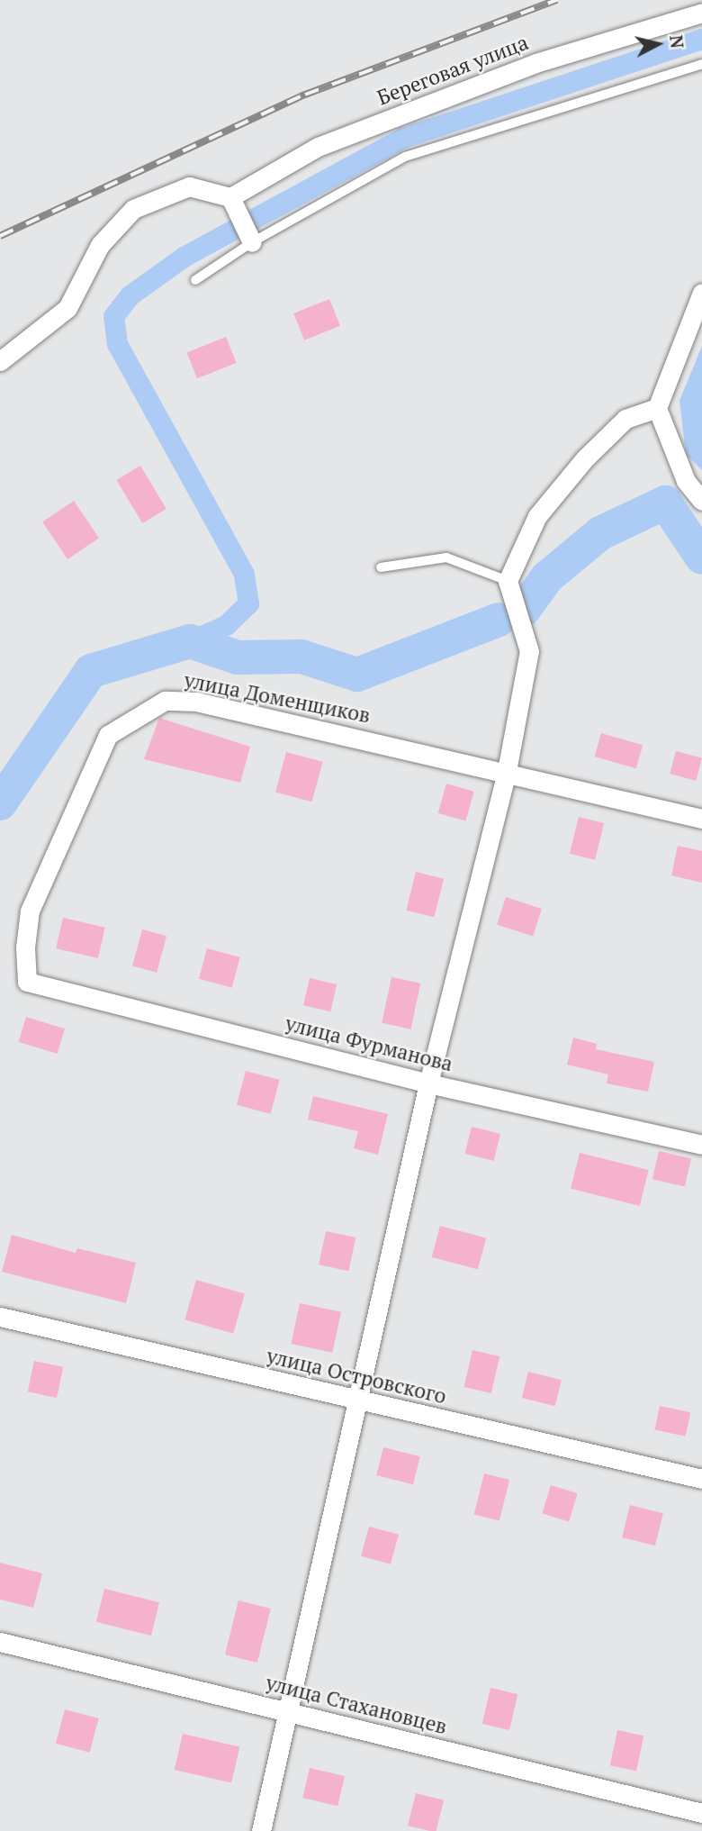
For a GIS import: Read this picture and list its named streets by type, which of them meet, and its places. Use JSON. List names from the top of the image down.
{
  "streets": {
    "street": [
      "Береговая улица",
      "улица Доменщиков",
      "улица Фурманова",
      "улица Островского",
      "улица Стахановцев"
    ]
  },
  "crossings": [
    ["улица Доменщиков", "улица Фурманова"]
  ],
  "north": "right"
}
